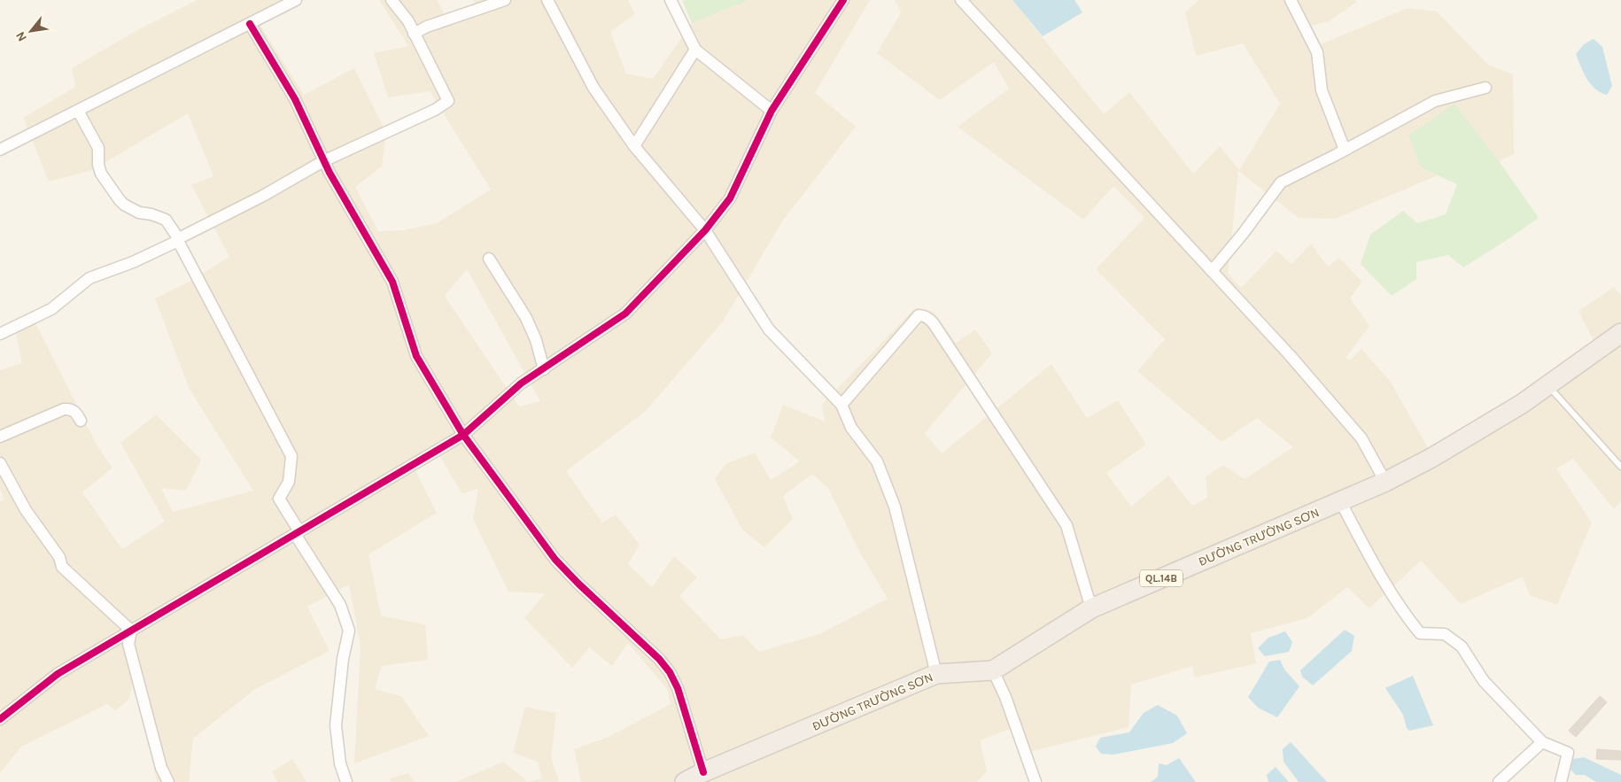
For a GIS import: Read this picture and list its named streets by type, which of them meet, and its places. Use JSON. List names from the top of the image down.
{
  "streets": {
    "highway": ["ĐƯỜNG TRƯỜNG SƠN", "QL.14B"]
  },
  "north": "bottom left"
}
